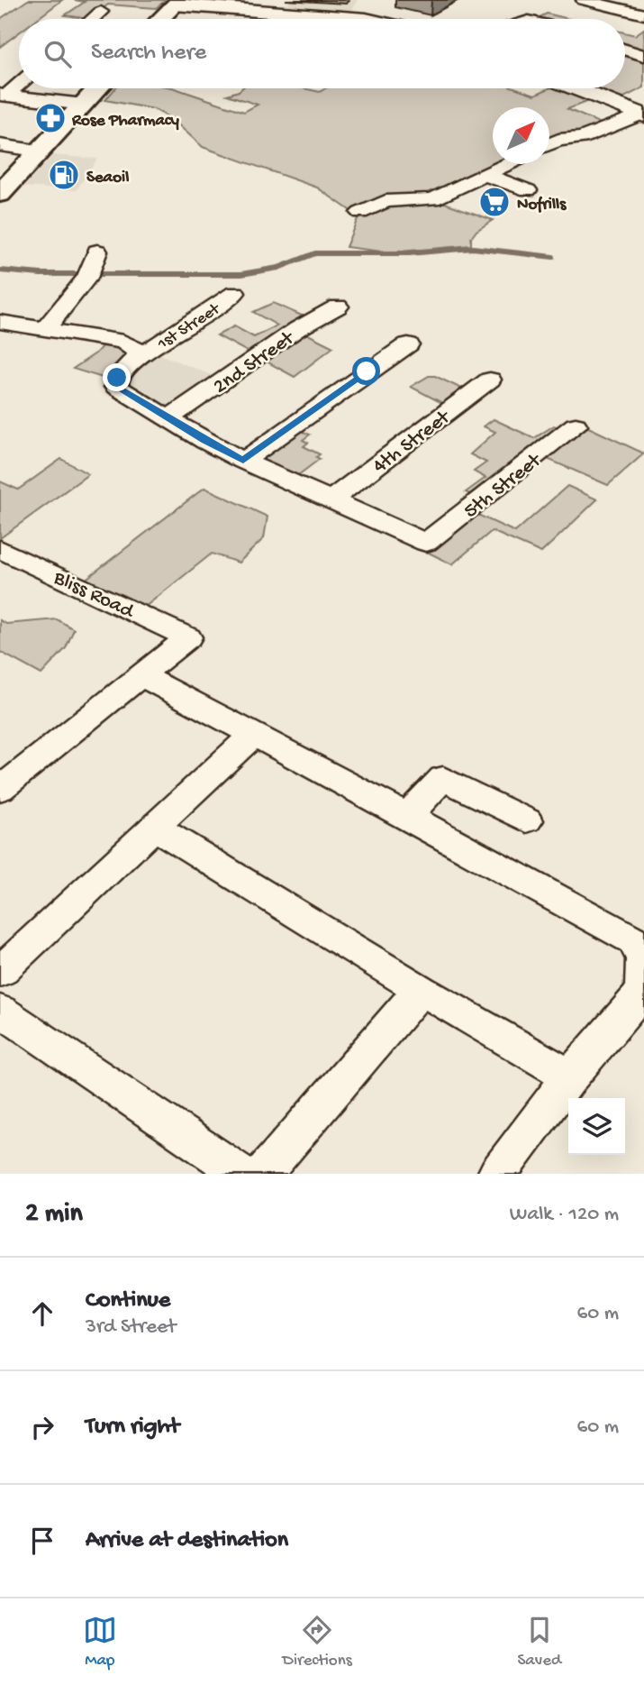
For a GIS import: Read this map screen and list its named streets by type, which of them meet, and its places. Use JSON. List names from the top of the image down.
{
  "streets": {
    "street": [
      "1st Street",
      "2nd Street",
      "4th Street",
      "5th Street",
      "Bliss Road"
    ]
  },
  "crossings": [
    ["1st Street", "2nd Street"],
    ["4th Street", "5th Street"]
  ],
  "places": {
    "pharmacy": ["Rose Pharmacy"],
    "fuel station": ["Seaoil"],
    "supermarket": ["Nofrills"]
  },
  "north": "top right",
  "page": {
    "search": "Search here",
    "heading": ["2 min", "Walk · 120 m"],
    "list": [
      ["Continue", "3rd Street", "60 m"],
      ["Turn right", "60 m"],
      "Arrive at destination"
    ],
    "nav": ["Map", "Directions", "Saved"]
  }
}
